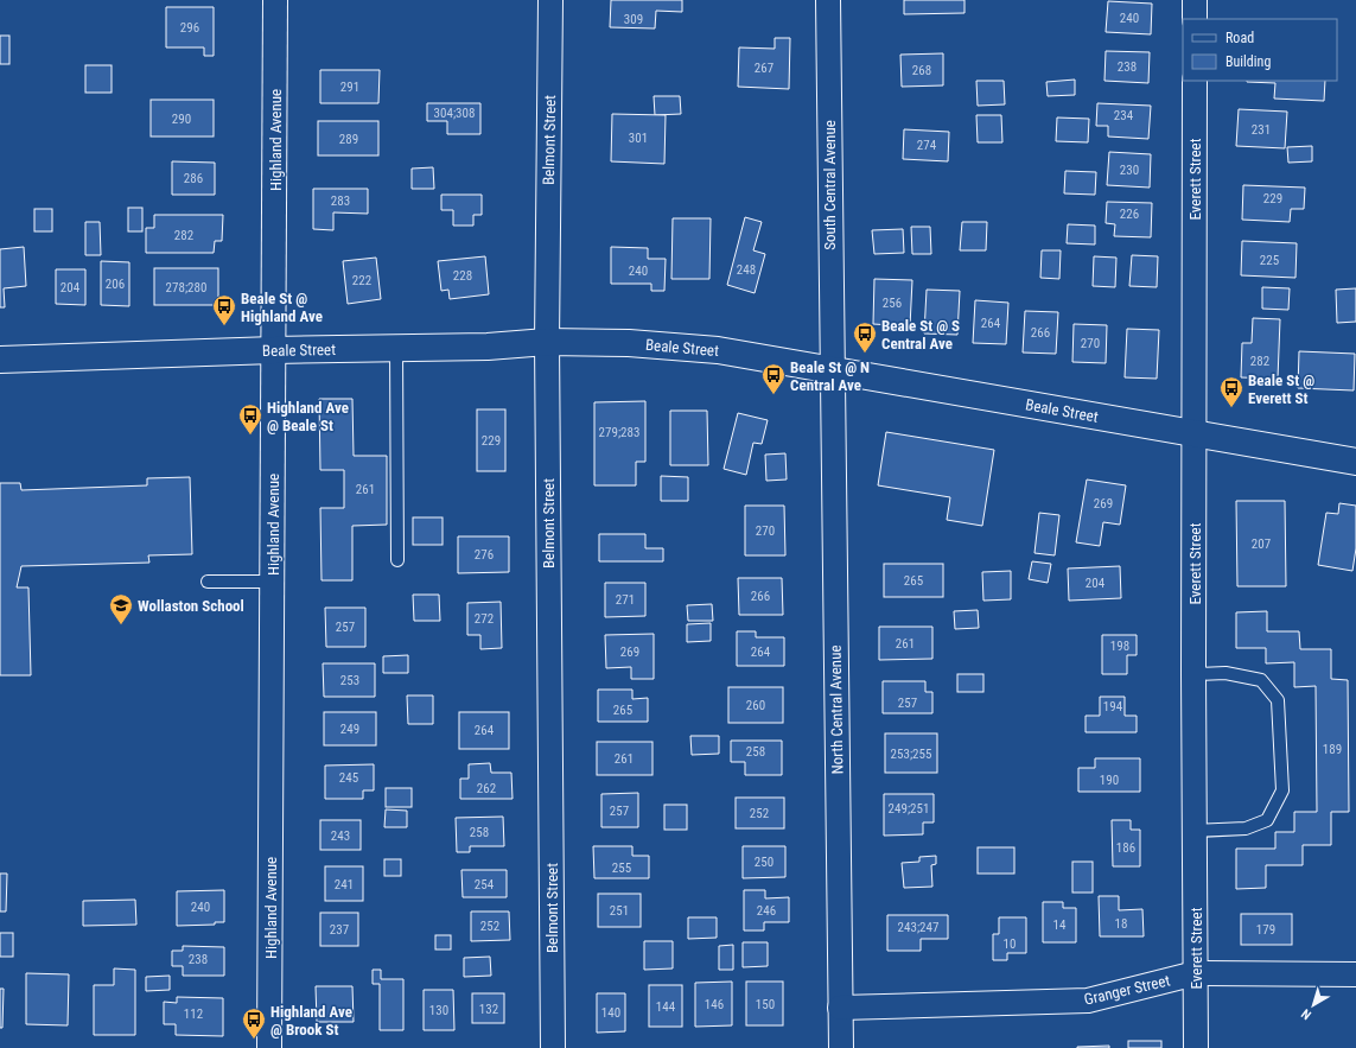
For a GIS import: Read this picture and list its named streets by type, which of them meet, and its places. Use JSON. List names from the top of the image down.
{
  "streets": {
    "main road": ["Beale Street"],
    "street": [
      "Highland Avenue",
      "Belmont Street",
      "Everett Street",
      "South Central Avenue",
      "North Central Avenue",
      "Granger Street"
    ]
  },
  "crossings": [
    ["Highland Avenue", "Beale Street"],
    ["Belmont Street", "Beale Street"],
    ["Everett Street", "Beale Street"],
    ["Everett Street", "Granger Street"],
    ["South Central Avenue", "Beale Street"],
    ["South Central Avenue", "North Central Avenue"],
    ["Beale Street", "North Central Avenue"],
    ["North Central Avenue", "Granger Street"]
  ],
  "places": {
    "bus stop": [
      "Beale St @ Highland Ave",
      "Beale St @ S Central Ave",
      "Beale St @ N Central Ave",
      "Beale St @ Everett St",
      "Highland Ave @ Beale St",
      "Highland Ave @ Brook St"
    ],
    "school or university": ["Wollaston School"]
  },
  "house_numbers": [
    "240",
    "309",
    "296",
    "238",
    "267",
    "268",
    "291",
    "304;308",
    "234",
    "290",
    "231",
    "301",
    "289",
    "274",
    "230",
    "286",
    "229",
    "283",
    "226",
    "282",
    "225",
    "248",
    "240",
    "228",
    "222",
    "206",
    "204",
    "278;280",
    "256",
    "264",
    "266",
    "270",
    "282",
    "279;283",
    "229",
    "261",
    "269",
    "270",
    "207",
    "276",
    "265",
    "204",
    "266",
    "271",
    "272",
    "257",
    "261",
    "198",
    "269",
    "264",
    "253",
    "257",
    "260",
    "194",
    "265",
    "249",
    "264",
    "189",
    "258",
    "253;255",
    "261",
    "245",
    "190",
    "262",
    "249;251",
    "257",
    "252",
    "258",
    "243",
    "186",
    "250",
    "255",
    "241",
    "254",
    "240",
    "251",
    "246",
    "18",
    "14",
    "252",
    "243;247",
    "237",
    "179",
    "10",
    "238",
    "146",
    "150",
    "144",
    "132",
    "130",
    "140",
    "112"
  ],
  "legend": ["Road", "Building"],
  "north": "bottom left"
}
